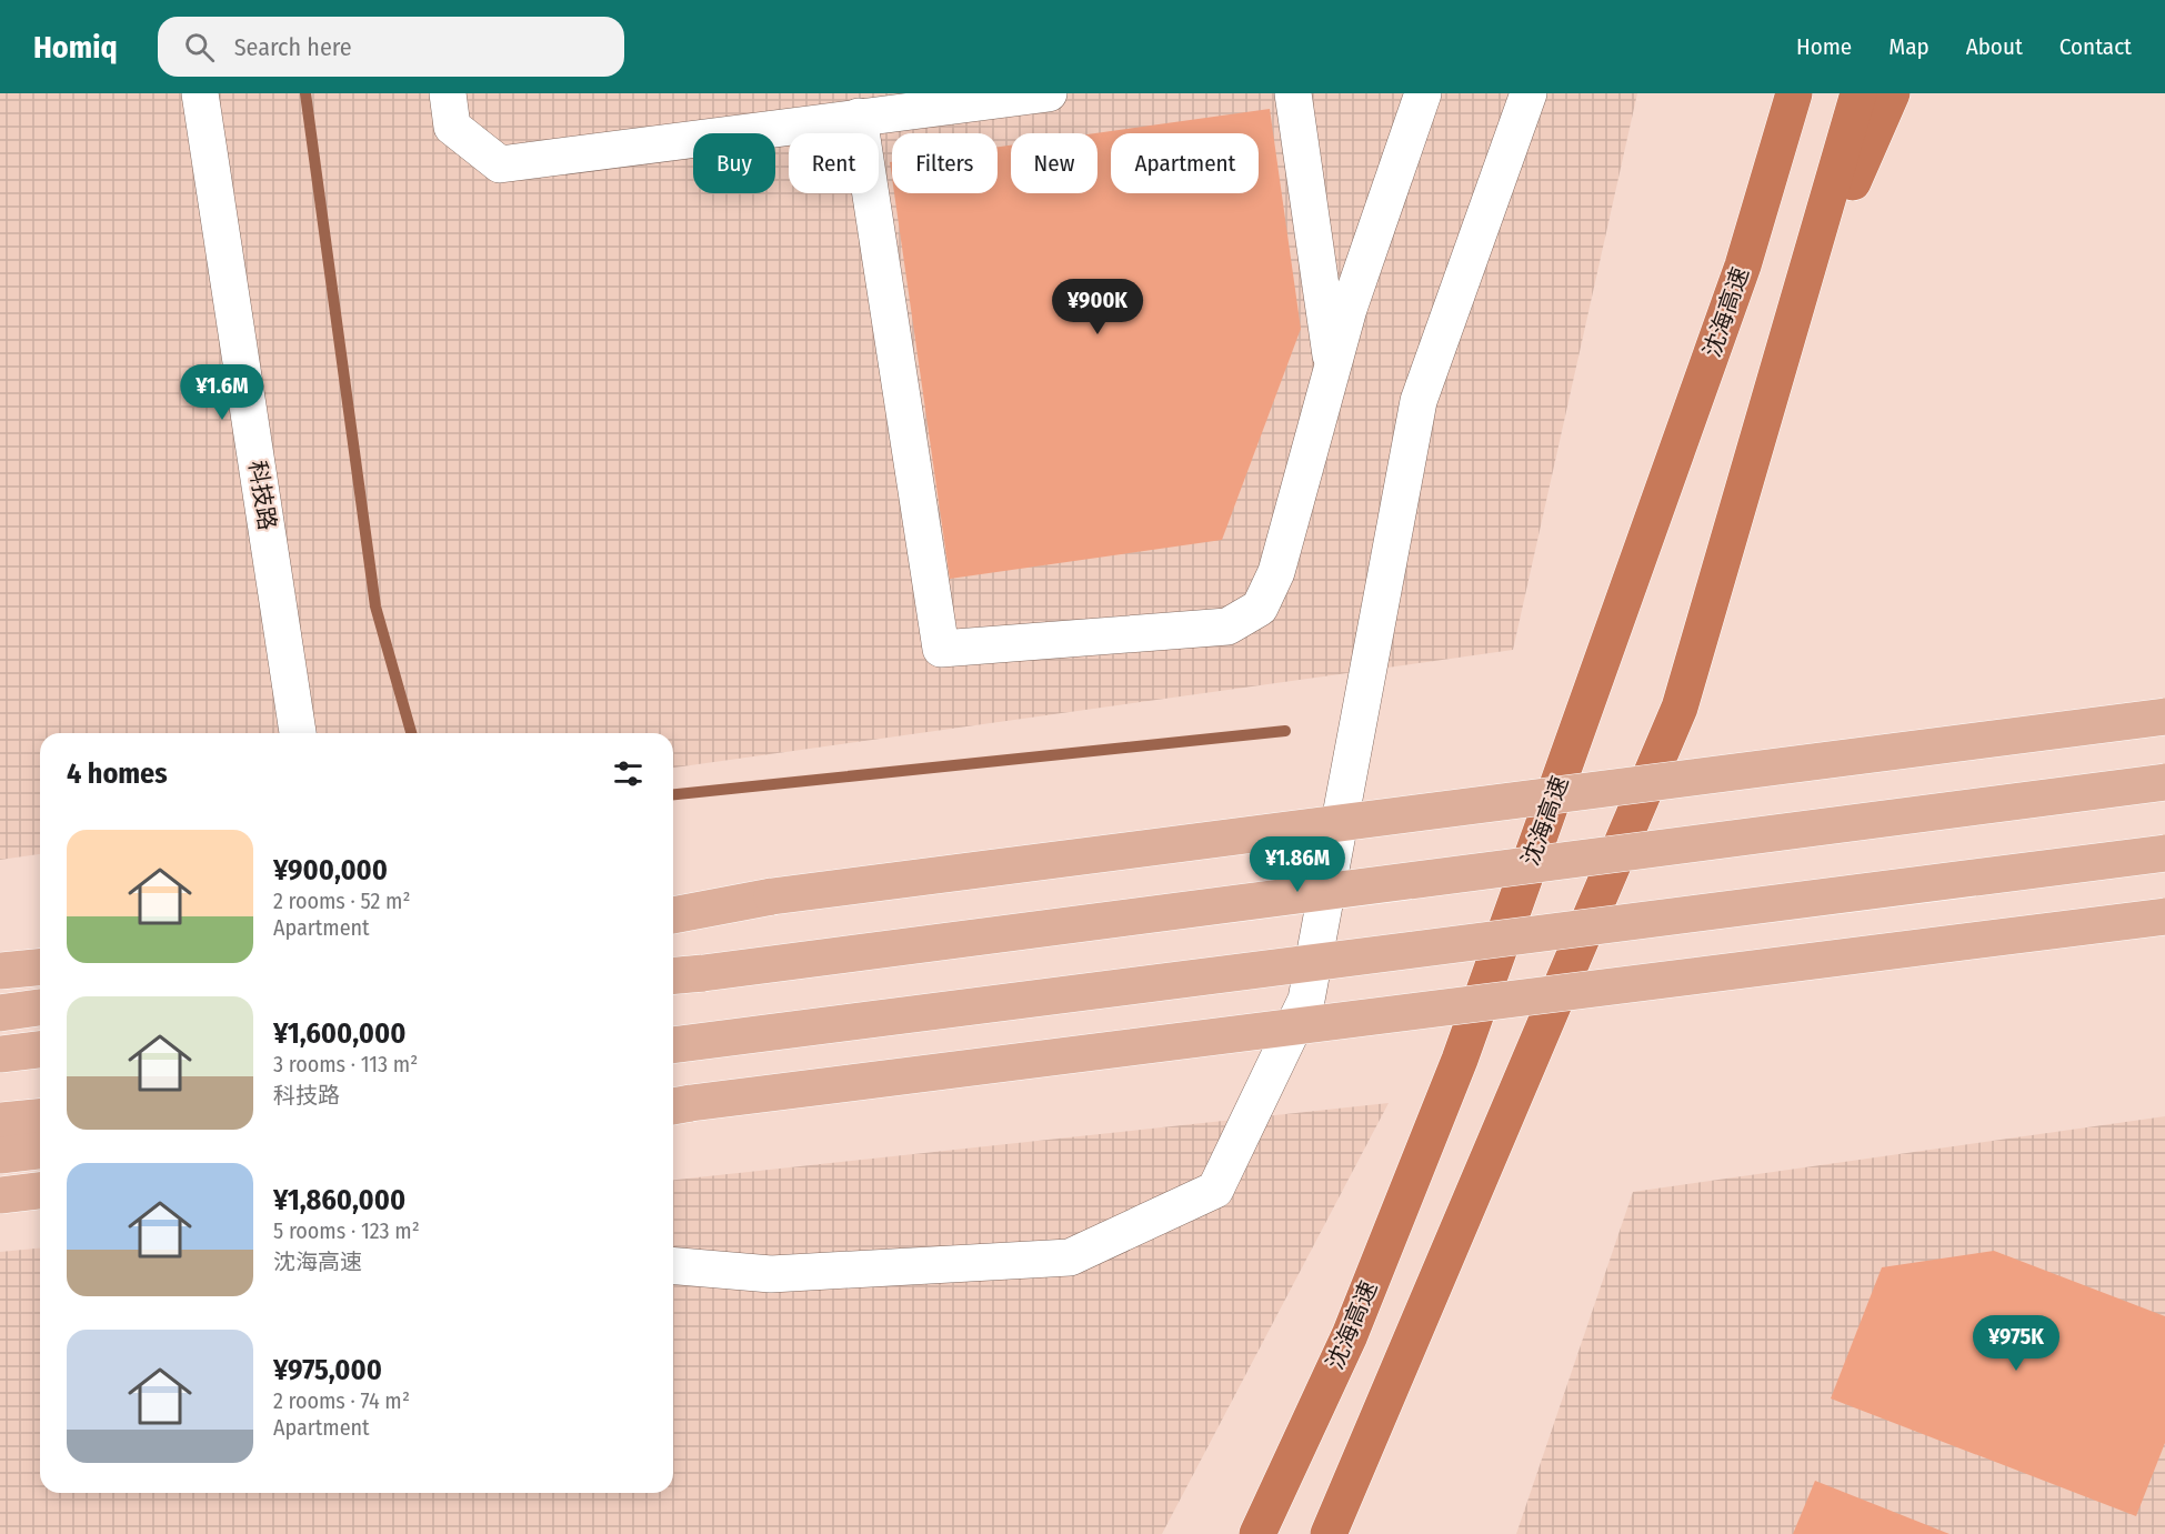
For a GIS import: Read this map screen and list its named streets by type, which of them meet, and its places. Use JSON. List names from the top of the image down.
{
  "streets": {
    "highway": ["沈海高速"],
    "street": ["科技路"]
  },
  "page": {
    "header": "Homiq",
    "search": "Search here",
    "nav": [
      "Home",
      "Map",
      "About",
      "Contact"
    ],
    "chip": [
      "Buy",
      "Rent",
      "Filters",
      "New",
      "Apartment"
    ],
    "price": [
      "¥900K",
      "¥1.6M",
      "¥1.86M",
      "¥975K"
    ],
    "heading": "4 homes",
    "list": [
      {
        "name": "¥900,000",
        "note": "2 rooms · 52 m² · Apartment"
      },
      {
        "name": "¥1,600,000",
        "note": "3 rooms · 113 m² · 科技路"
      },
      {
        "name": "¥1,860,000",
        "note": "5 rooms · 123 m² · 沈海高速"
      },
      {
        "name": "¥975,000",
        "note": "2 rooms · 74 m² · Apartment"
      }
    ]
  }
}
